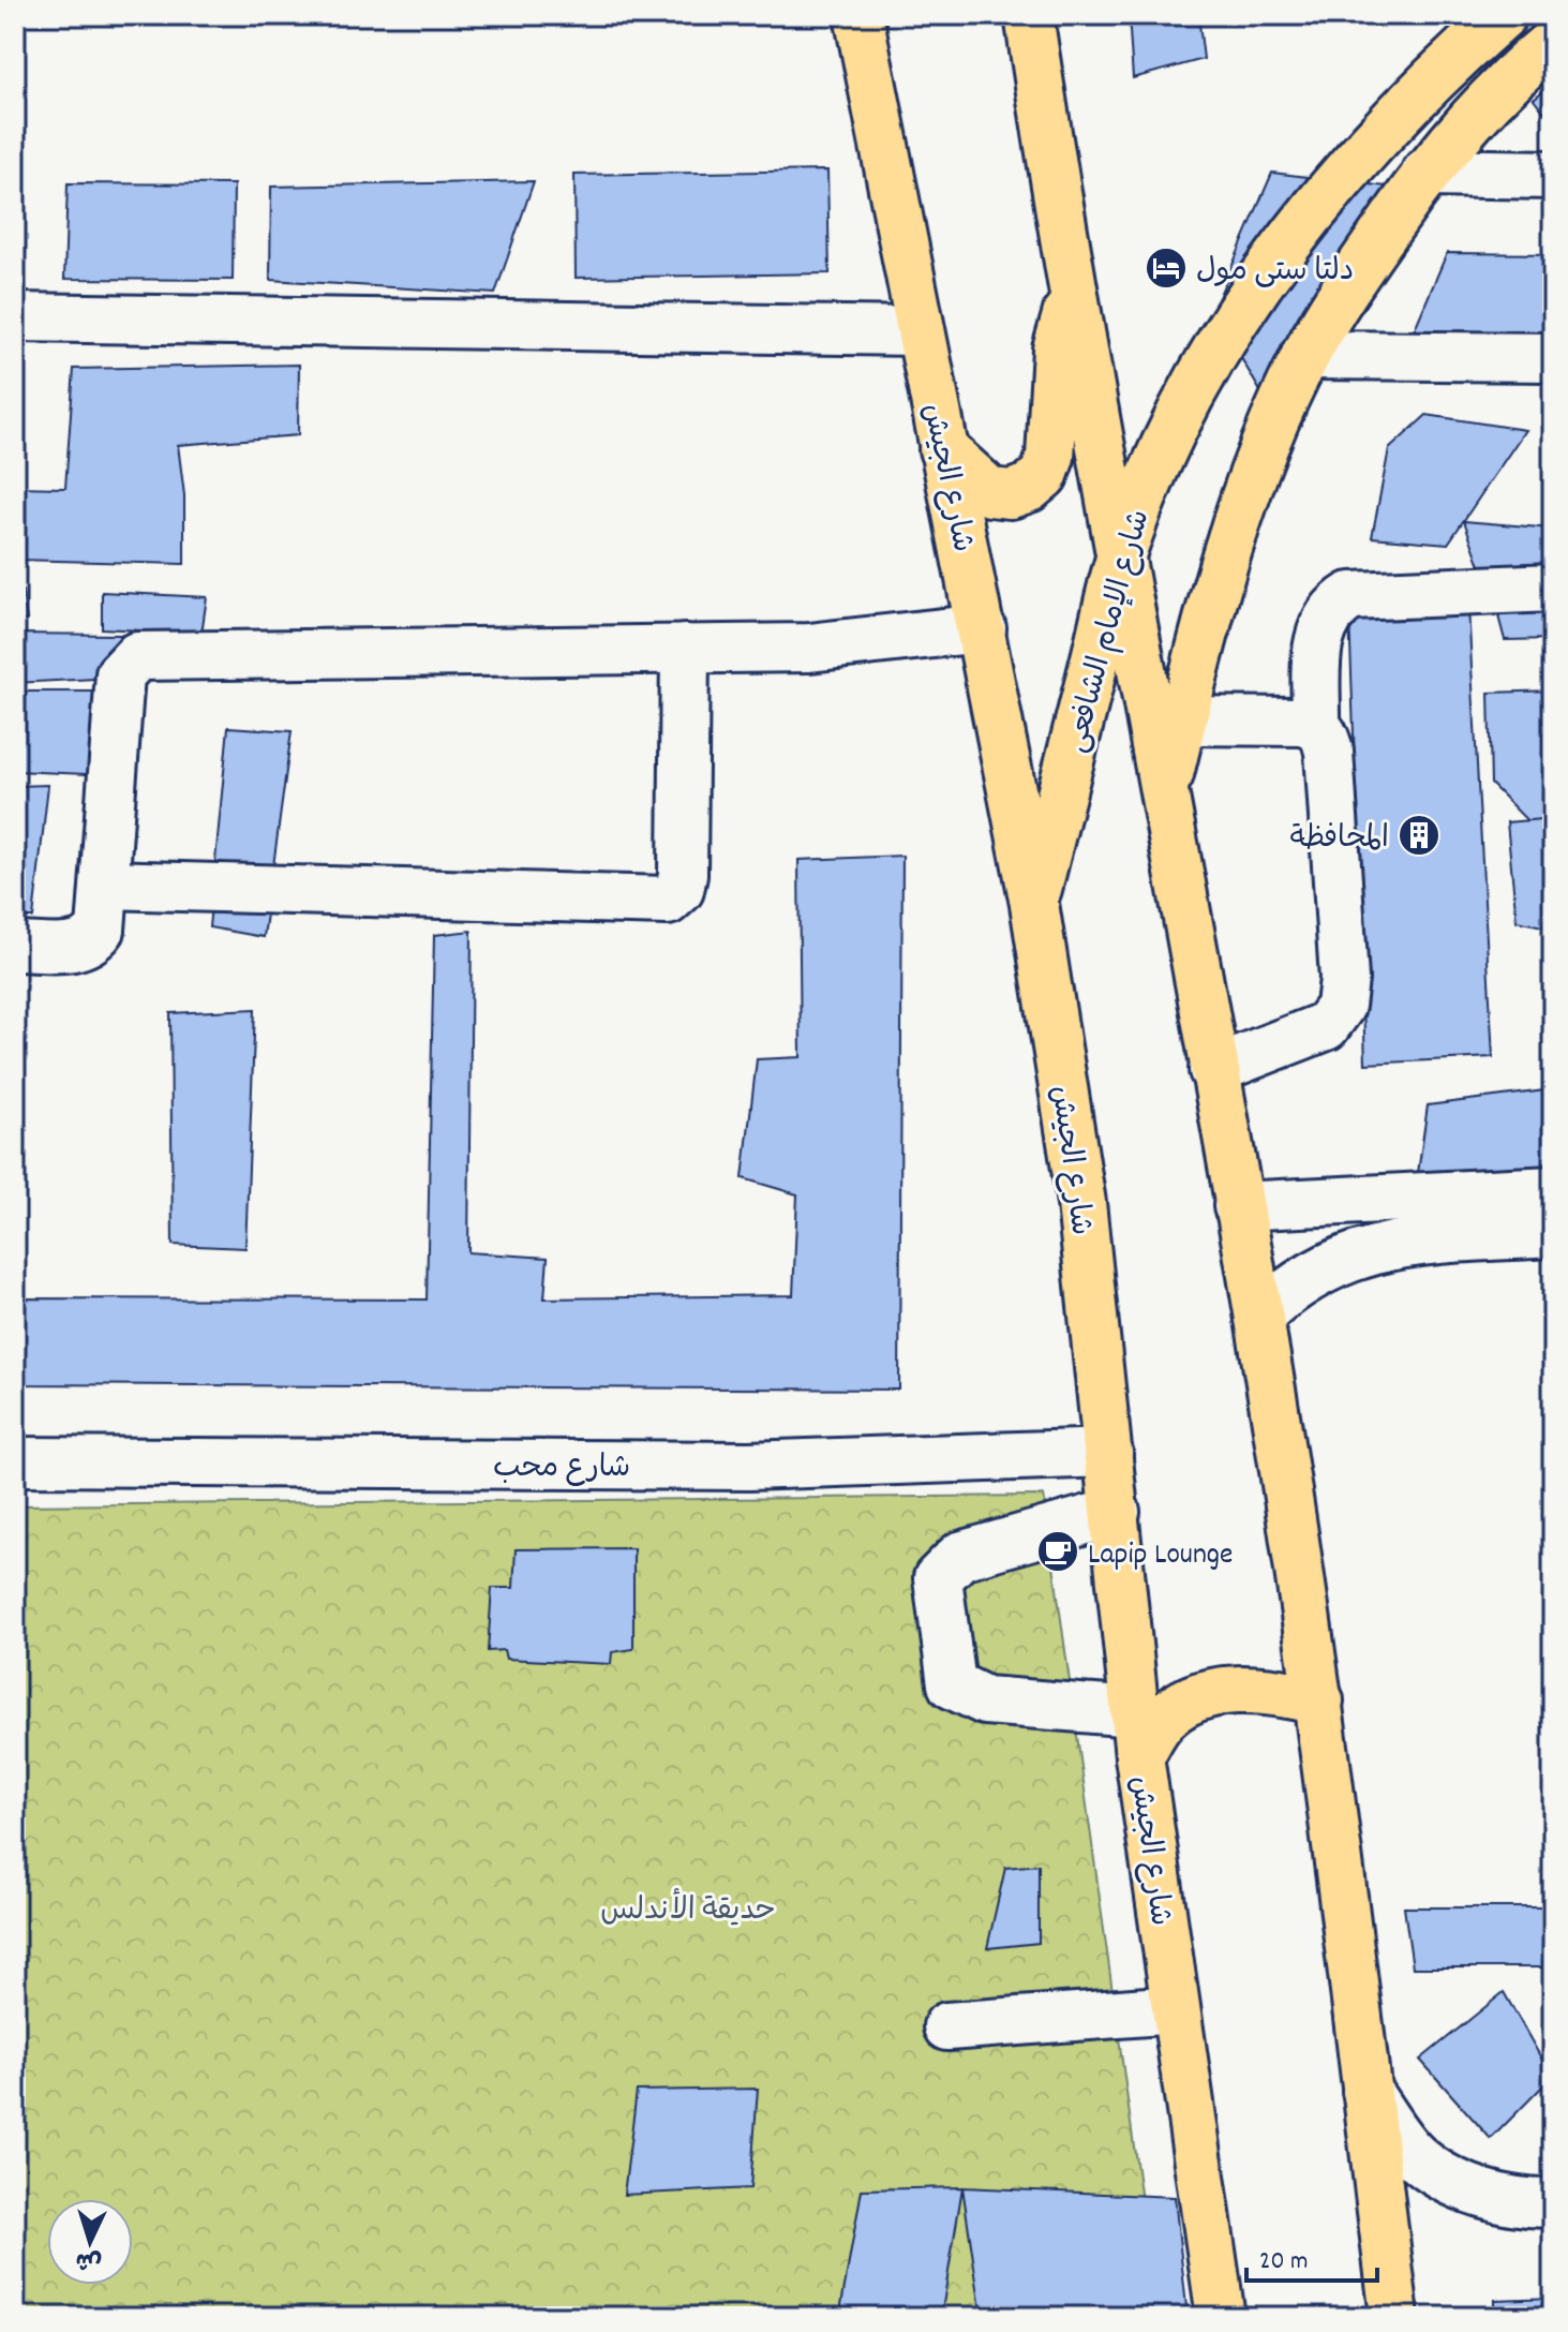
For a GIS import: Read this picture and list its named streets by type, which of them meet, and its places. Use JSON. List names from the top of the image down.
{
  "streets": {
    "main road": ["شارع الجيش", "شارع الإمام الشافعى"],
    "street": ["شارع محب"]
  },
  "crossings": [
    ["شارع الجيش", "شارع الإمام الشافعى"],
    ["شارع الجيش", "شارع محب"]
  ],
  "parks": ["حديقة الأندلس"],
  "places": {
    "hotel": ["دلتا ستى مول"],
    "building": ["المحافظة"],
    "cafe": ["Lapip Lounge"]
  },
  "scale_bar": "20 m",
  "north": "bottom"
}
